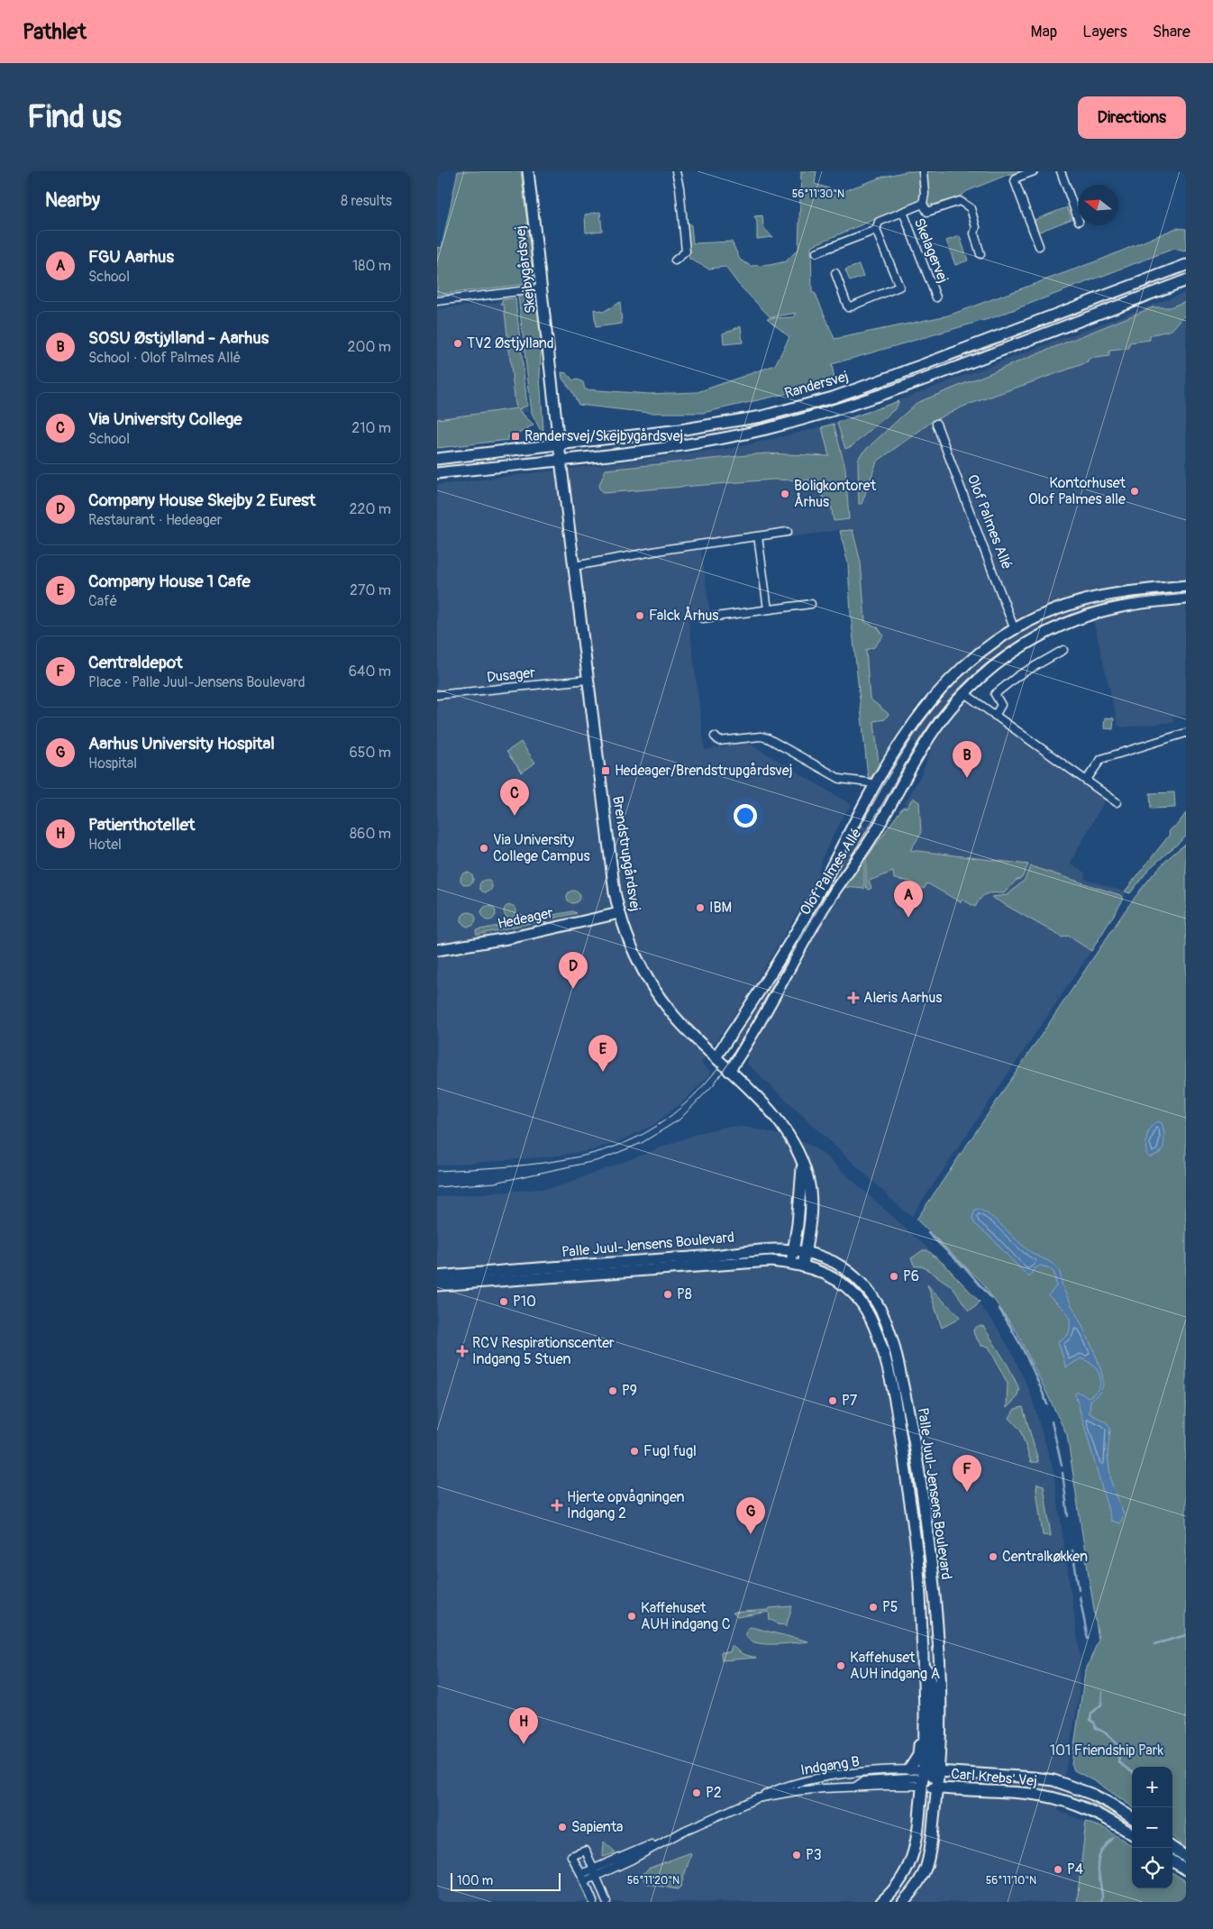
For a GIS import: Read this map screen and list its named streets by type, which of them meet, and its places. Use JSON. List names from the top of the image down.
{
  "streets": {
    "street": [
      "Skelagervej",
      "Skejbygårdsvej",
      "Randersvej",
      "Olof Palmes Allé",
      "Dusager",
      "Brendstrupgårdsvej",
      "Hedeager",
      "Palle Juul-Jensens Boulevard",
      "Indgang B",
      "Carl Krebs' Vej"
    ]
  },
  "crossings": [
    ["Skejbygårdsvej", "Randersvej"],
    ["Skejbygårdsvej", "Brendstrupgårdsvej"],
    ["Randersvej", "Brendstrupgårdsvej"],
    ["Olof Palmes Allé", "Brendstrupgårdsvej"],
    ["Dusager", "Brendstrupgårdsvej"],
    ["Brendstrupgårdsvej", "Hedeager"],
    ["Brendstrupgårdsvej", "Palle Juul-Jensens Boulevard"],
    ["Palle Juul-Jensens Boulevard", "Indgang B"],
    ["Palle Juul-Jensens Boulevard", "Carl Krebs' Vej"],
    ["Indgang B", "Carl Krebs' Vej"]
  ],
  "parks": ["101 Friendship Park"],
  "places": {
    "other": [
      "TV2 Østjylland",
      "Kontorhuset Olof Palmes alle",
      "Boligkontoret Århus",
      "Falck Århus",
      "Via University College Campus",
      "IBM",
      "P6",
      "P8",
      "P10",
      "P9",
      "P7",
      "Fugl fugl",
      "Centralkøkken",
      "P5",
      "Kaffehuset AUH indgang C",
      "Kaffehuset AUH indgang A",
      "P2",
      "Sapienta",
      "P3",
      "P4"
    ],
    "transit": ["Randersvej/Skejbygårdsvej", "Hedeager/Brendstrupgårdsvej"],
    "health": ["Aleris Aarhus", "RCV Respirationscenter Indgang 5 Stuen", "Hjerte opvågningen Indgang 2"]
  },
  "scale_bar": "100 m",
  "north": "left",
  "page": {
    "header": "Pathlet",
    "nav": ["Map", "Layers", "Share"],
    "buttons": "Directions",
    "title": "Find us",
    "heading": ["Nearby", "8 results"],
    "list": [
      {
        "mark": "A",
        "name": "FGU Aarhus",
        "note": "School",
        "value": "180 m"
      },
      {
        "mark": "B",
        "name": "SOSU Østjylland - Aarhus",
        "note": "School · Olof Palmes Allé",
        "value": "200 m"
      },
      {
        "mark": "C",
        "name": "Via University College",
        "note": "School",
        "value": "210 m"
      },
      {
        "mark": "D",
        "name": "Company House Skejby 2 Eurest",
        "note": "Restaurant · Hedeager",
        "value": "220 m"
      },
      {
        "mark": "E",
        "name": "Company House 1 Cafe",
        "note": "Café",
        "value": "270 m"
      },
      {
        "mark": "F",
        "name": "Centraldepot",
        "note": "Place · Palle Juul-Jensens Boulevard",
        "value": "640 m"
      },
      {
        "mark": "G",
        "name": "Aarhus University Hospital",
        "note": "Hospital",
        "value": "650 m"
      },
      {
        "mark": "H",
        "name": "Patienthotellet",
        "note": "Hotel",
        "value": "860 m"
      }
    ],
    "pins": [
      "B",
      "C",
      "A",
      "D",
      "E",
      "F",
      "G",
      "H"
    ],
    "map_buttons": ["+", "−"],
    "scale": "100 m"
  },
  "coordinates": ["56°11'30\"N", "56°11'20\"N", "56°11'10\"N"]
}
